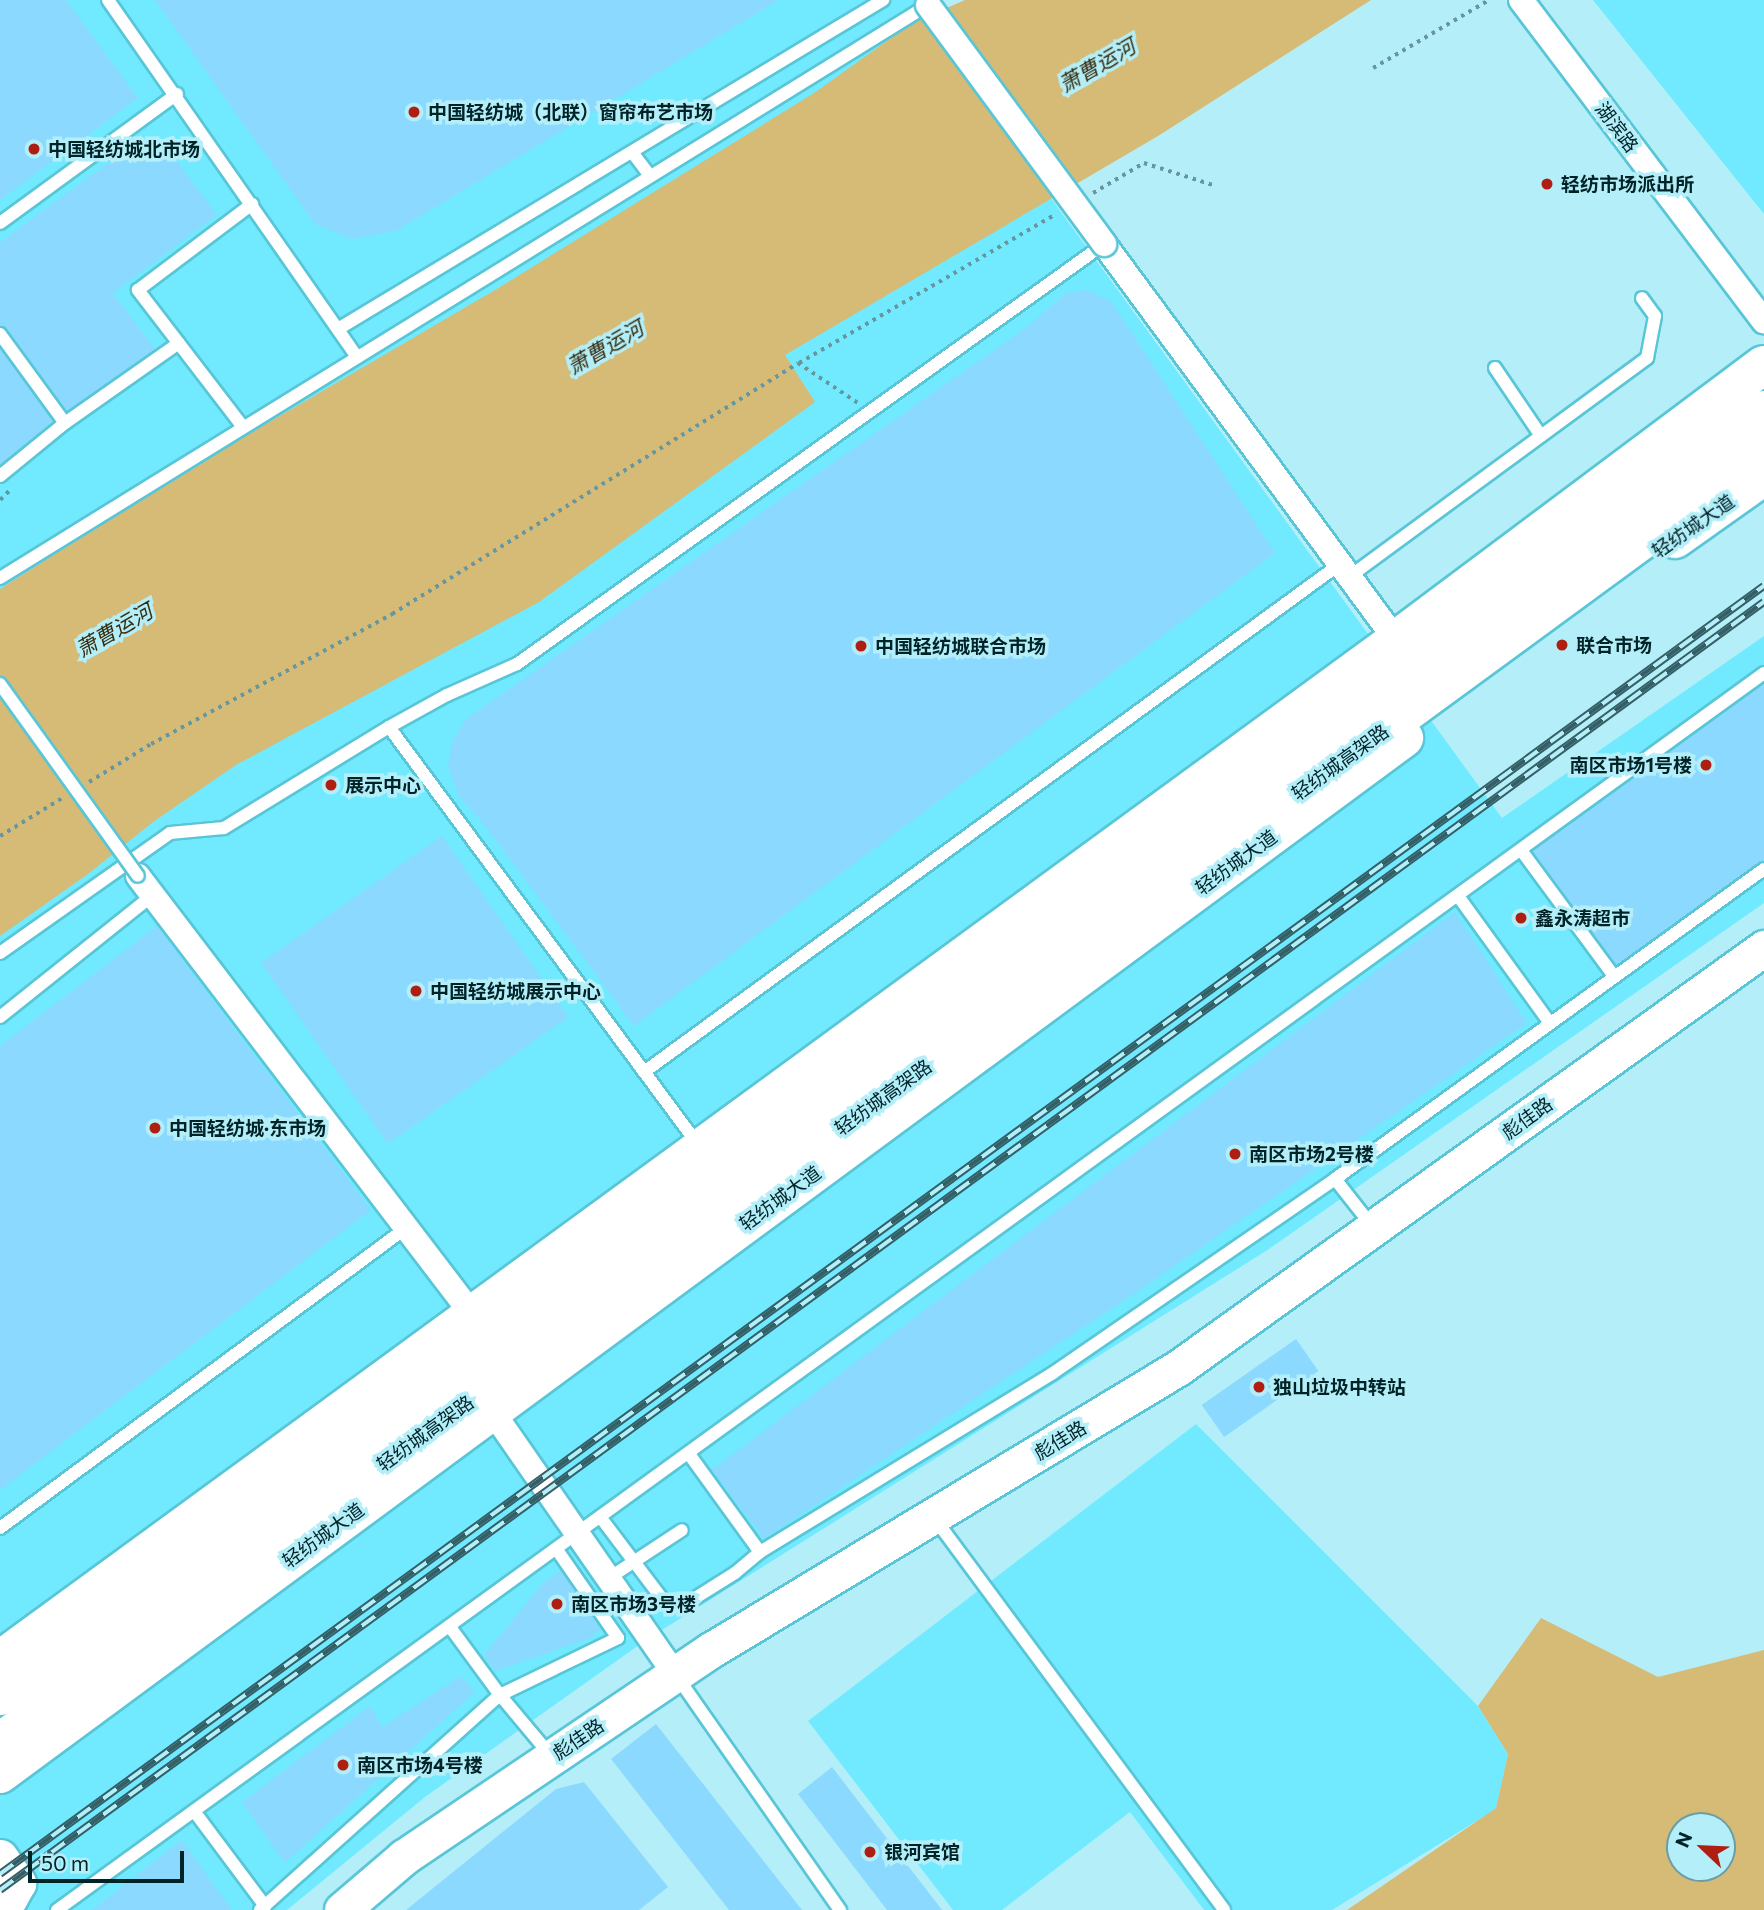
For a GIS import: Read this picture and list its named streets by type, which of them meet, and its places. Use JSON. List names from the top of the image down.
{
  "streets": {
    "main road": ["轻纺城大道", "轻纺城高架路"],
    "street": ["湖滨路", "彪佳路"]
  },
  "water": ["萧曹运河"],
  "places": [
    "中国轻纺城（北联）窗帘布艺市场",
    "中国轻纺城北市场",
    "轻纺市场派出所",
    "联合市场",
    "中国轻纺城联合市场",
    "南区市场1号楼",
    "展示中心",
    "鑫永涛超市",
    "中国轻纺城展示中心",
    "中国轻纺城·东市场",
    "南区市场2号楼",
    "独山垃圾中转站",
    "南区市场3号楼",
    "南区市场4号楼",
    "银河宾馆"
  ],
  "scale_bar": "50 m",
  "north": "top left"
}
